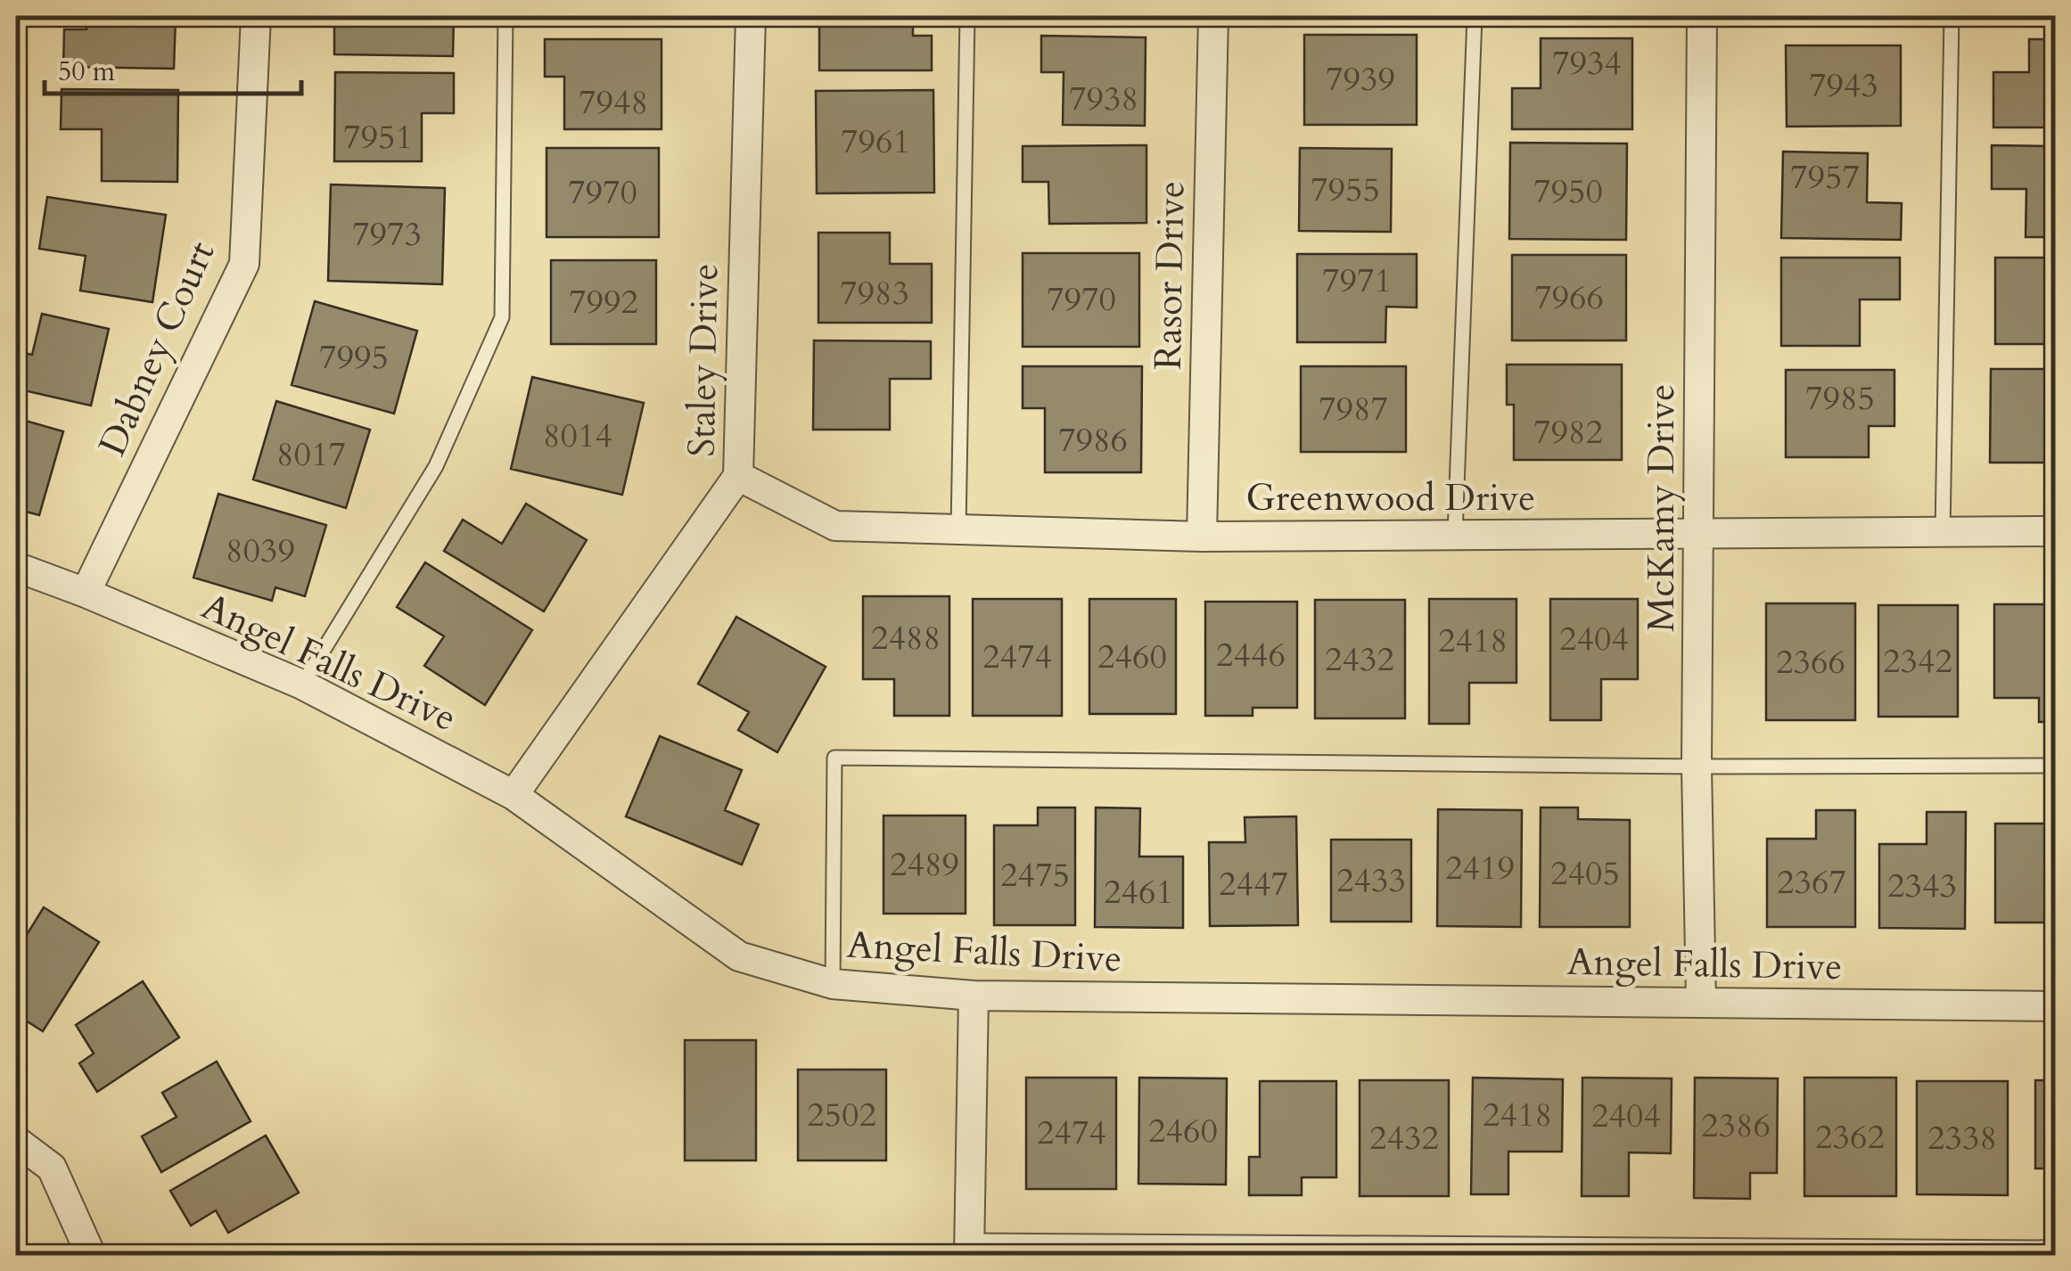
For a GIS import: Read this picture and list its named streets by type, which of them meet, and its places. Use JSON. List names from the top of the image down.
{
  "streets": {
    "street": [
      "Rasor Drive",
      "Dabney Court",
      "Staley Drive",
      "Greenwood Drive",
      "McKamy Drive",
      "Angel Falls Drive"
    ]
  },
  "crossings": [
    ["Rasor Drive", "Greenwood Drive"],
    ["Dabney Court", "Angel Falls Drive"],
    ["Staley Drive", "Greenwood Drive"],
    ["Staley Drive", "Angel Falls Drive"],
    ["Greenwood Drive", "McKamy Drive"],
    ["McKamy Drive", "Angel Falls Drive"]
  ],
  "house_numbers": [
    "7934",
    "7939",
    "7943",
    "7938",
    "7948",
    "7951",
    "7961",
    "7957",
    "7955",
    "7950",
    "7970",
    "7973",
    "7971",
    "7983",
    "7966",
    "7970",
    "7992",
    "7995",
    "7985",
    "7987",
    "7982",
    "8014",
    "7986",
    "8017",
    "8039",
    "2488",
    "2404",
    "2418",
    "2446",
    "2474",
    "2460",
    "2432",
    "2342",
    "2366",
    "2489",
    "2419",
    "2405",
    "2475",
    "2433",
    "2367",
    "2447",
    "2343",
    "2461",
    "2502",
    "2418",
    "2404",
    "2386",
    "2460",
    "2474",
    "2362",
    "2432",
    "2338"
  ],
  "scale_bar": "50 m"
}
